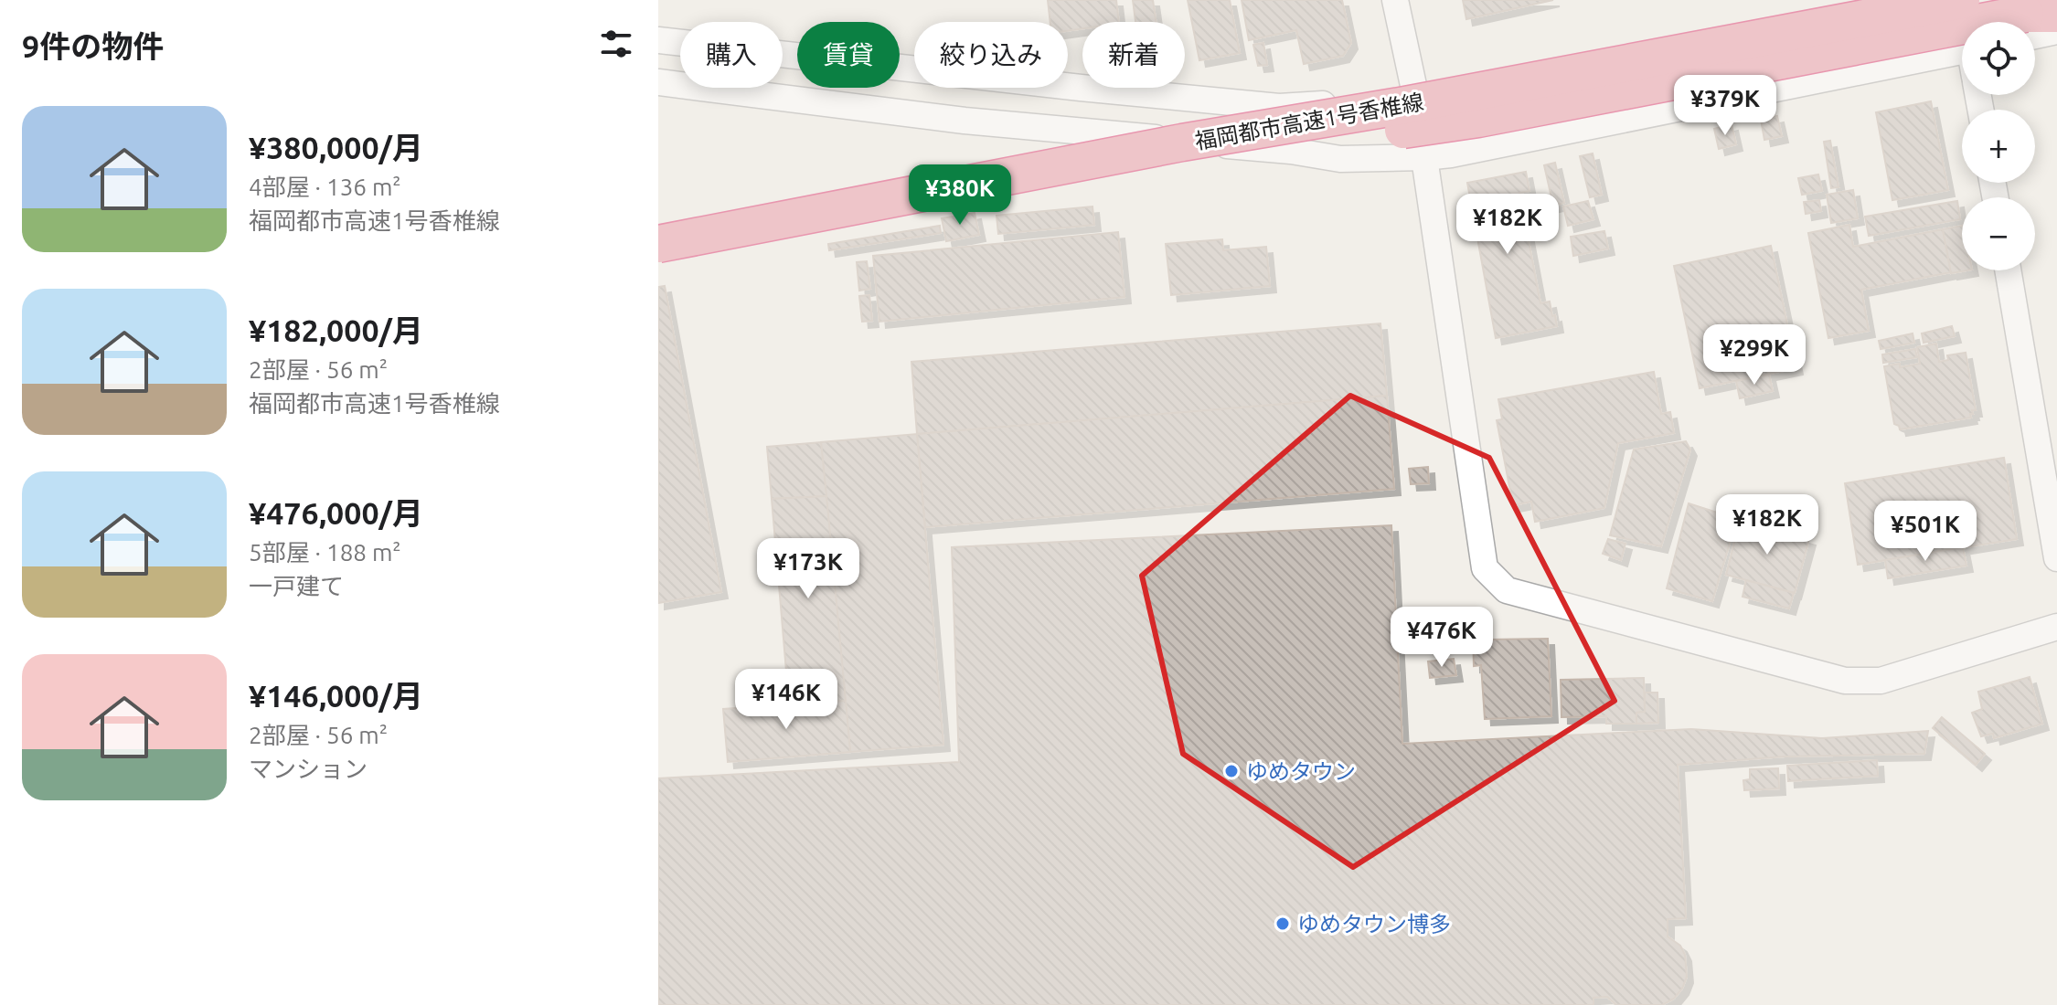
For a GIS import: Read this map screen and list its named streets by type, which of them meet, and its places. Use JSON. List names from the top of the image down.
{
  "streets": {
    "highway": ["福岡都市高速1号香椎線"]
  },
  "places": ["ゆめタウン", "ゆめタウン博多"],
  "page": {
    "heading": "9件の物件",
    "map_buttons": ["+", "−"],
    "chip": [
      "購入",
      "賃貸",
      "絞り込み",
      "新着"
    ],
    "price": [
      "¥379K",
      "¥380K",
      "¥182K",
      "¥299K",
      "¥182K",
      "¥501K",
      "¥173K",
      "¥476K",
      "¥146K"
    ],
    "list": [
      {
        "name": "¥380,000/月",
        "note": "4部屋 · 136 m² · 福岡都市高速1号香椎線"
      },
      {
        "name": "¥182,000/月",
        "note": "2部屋 · 56 m² · 福岡都市高速1号香椎線"
      },
      {
        "name": "¥476,000/月",
        "note": "5部屋 · 188 m² · 一戸建て"
      },
      {
        "name": "¥146,000/月",
        "note": "2部屋 · 56 m² · マンション"
      }
    ]
  }
}
